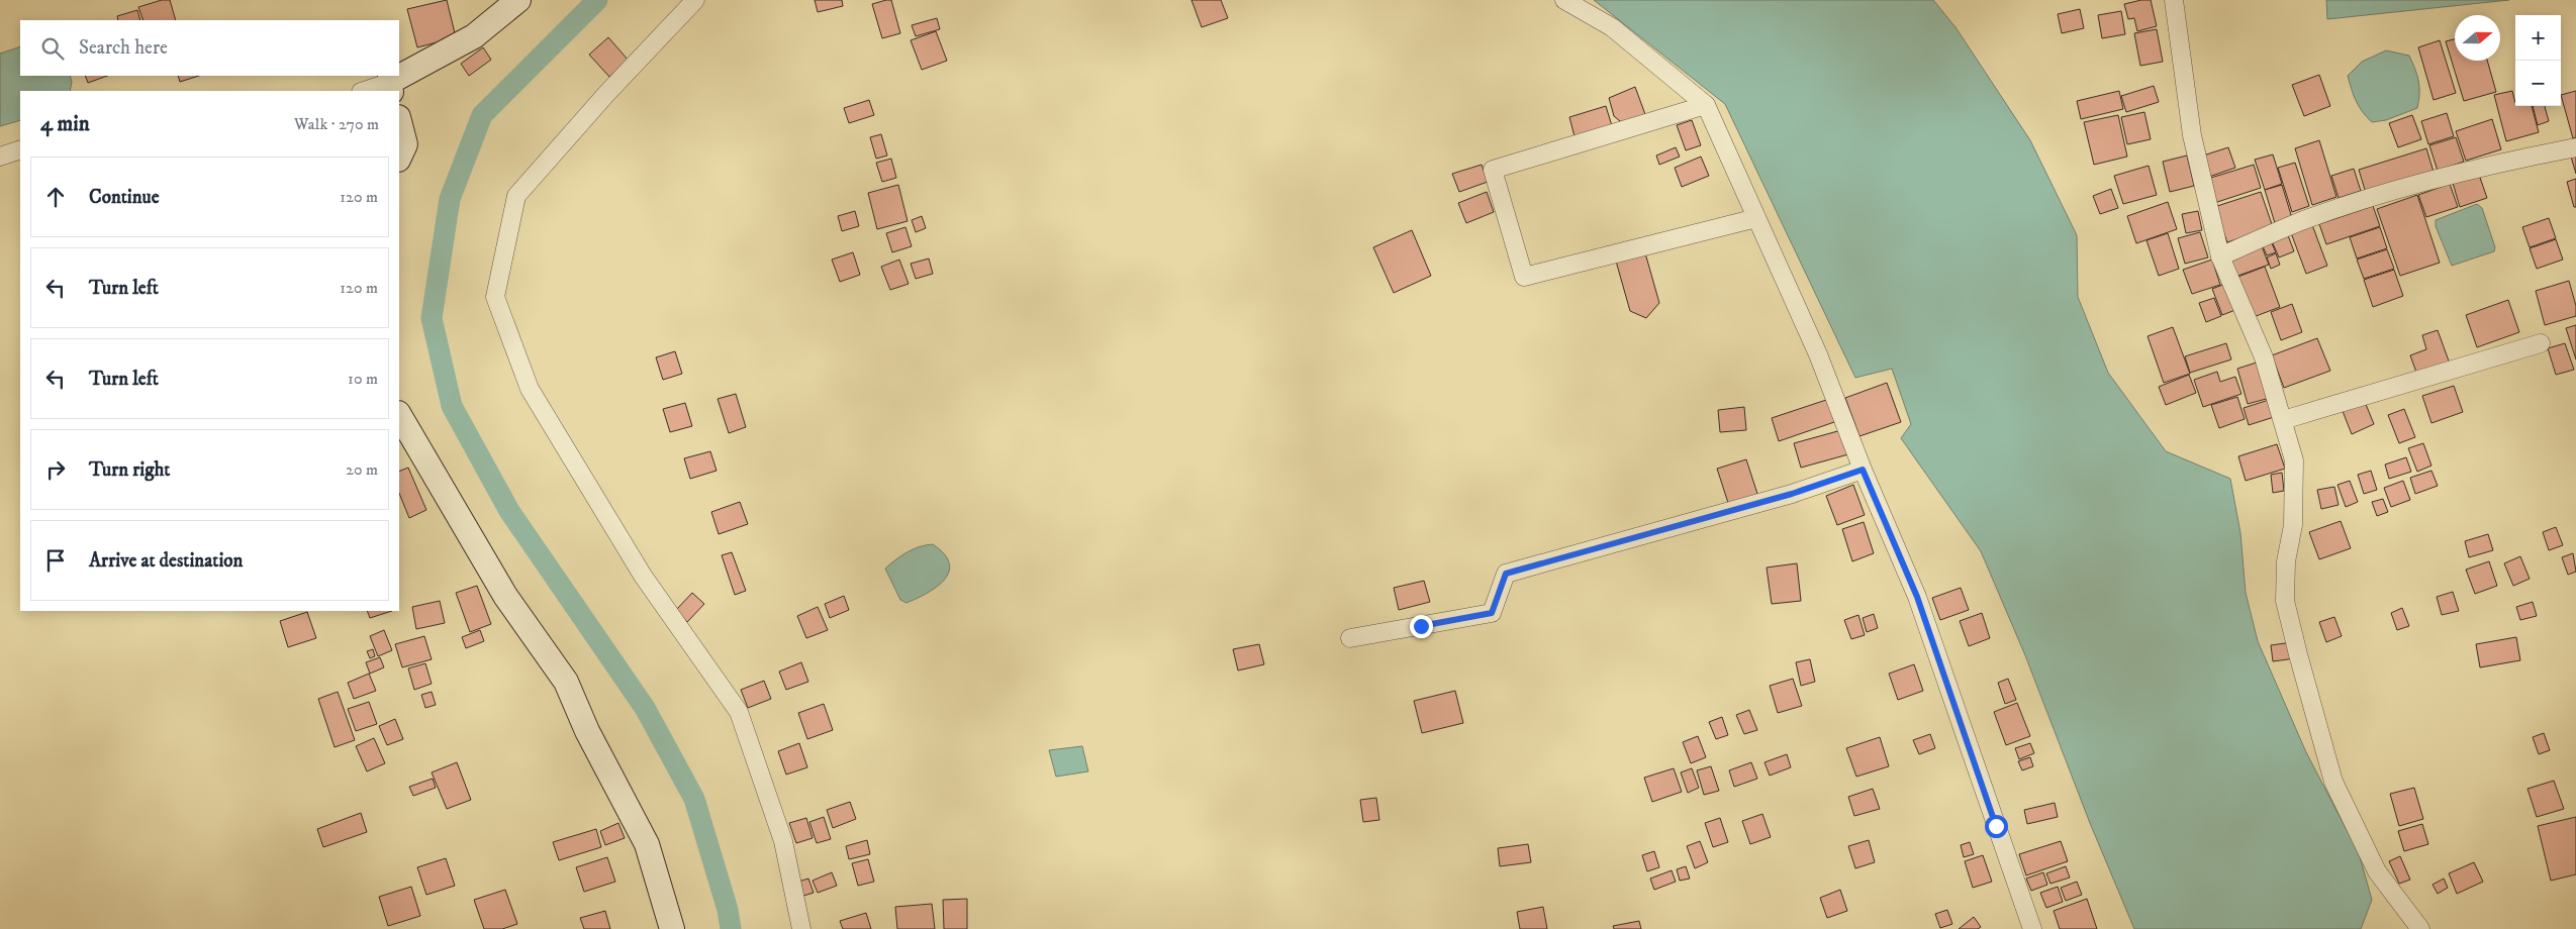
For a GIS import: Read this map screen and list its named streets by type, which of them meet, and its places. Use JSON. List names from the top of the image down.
{
  "north": "right",
  "page": {
    "map_buttons": ["+", "−"],
    "search": "Search here",
    "heading": ["4 min", "Walk · 270 m"],
    "list": [
      ["Continue", "120 m"],
      ["Turn left", "120 m"],
      ["Turn left", "10 m"],
      ["Turn right", "20 m"],
      "Arrive at destination"
    ]
  }
}
